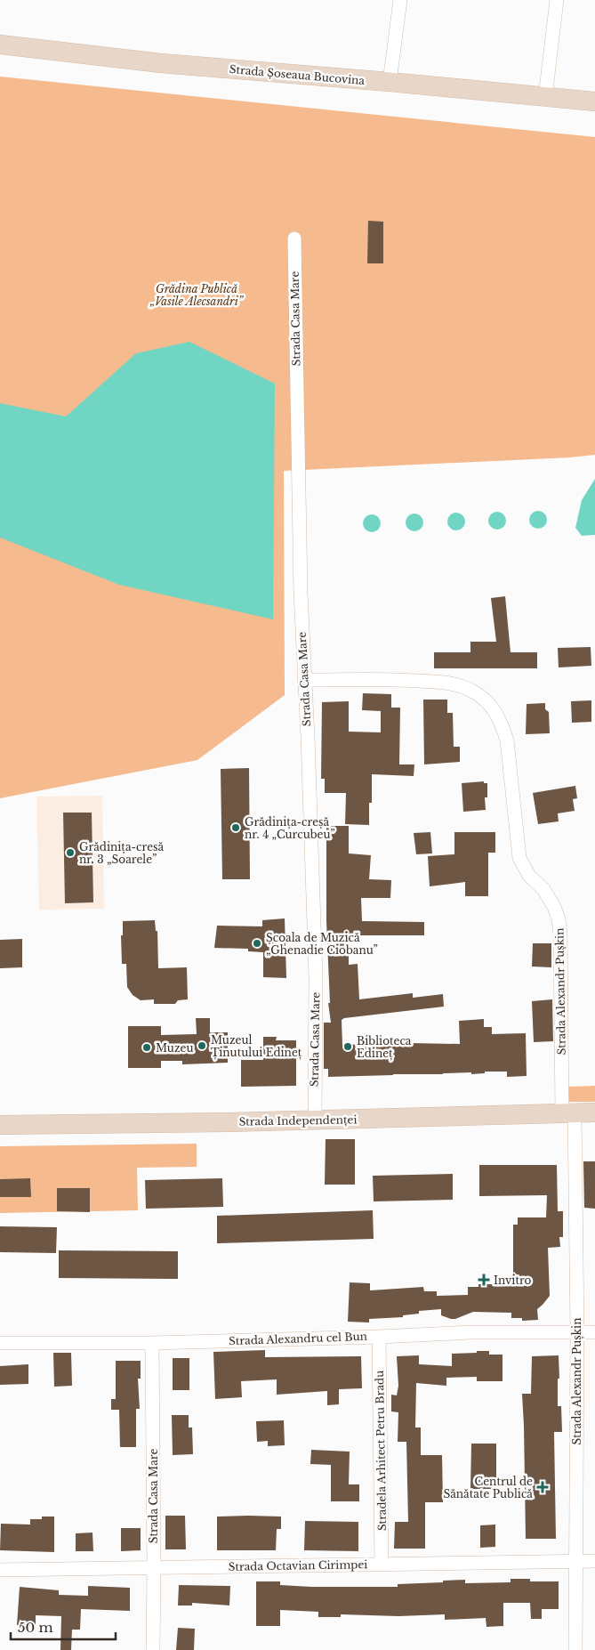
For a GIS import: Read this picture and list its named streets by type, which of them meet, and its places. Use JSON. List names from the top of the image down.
{
  "streets": {
    "main road": ["Strada Șoseaua Bucovina", "Strada Independenței"],
    "street": [
      "Strada Casa Mare",
      "Strada Alexandr Pușkin",
      "Strada Alexandru cel Bun",
      "Stradela Arhitect Petru Bradu",
      "Strada Octavian Cirimpei"
    ]
  },
  "crossings": [
    ["Strada Casa Mare", "Strada Alexandr Pușkin"],
    ["Strada Casa Mare", "Strada Independenței"],
    ["Strada Casa Mare", "Strada Alexandru cel Bun"],
    ["Strada Casa Mare", "Strada Octavian Cirimpei"],
    ["Strada Alexandr Pușkin", "Strada Independenței"],
    ["Strada Alexandr Pușkin", "Strada Alexandru cel Bun"],
    ["Strada Alexandr Pușkin", "Strada Octavian Cirimpei"],
    ["Strada Alexandru cel Bun", "Stradela Arhitect Petru Bradu"],
    ["Stradela Arhitect Petru Bradu", "Strada Octavian Cirimpei"]
  ],
  "parks": ["Grădina Publică „Vasile Alecsandri”"],
  "places": {
    "other": [
      "Grădinița-creșă nr. 4 „Curcubeu”",
      "Grădinița-creșă nr. 3 „Soarele”",
      "Școala de Muzică „Ghenadie Ciobanu”",
      "Muzeul Ținutului Edineț",
      "Biblioteca Edineț",
      "Muzeu"
    ],
    "health": ["Invitro", "Centrul de Sănătate Publică"]
  },
  "scale_bar": "50 m"
}
